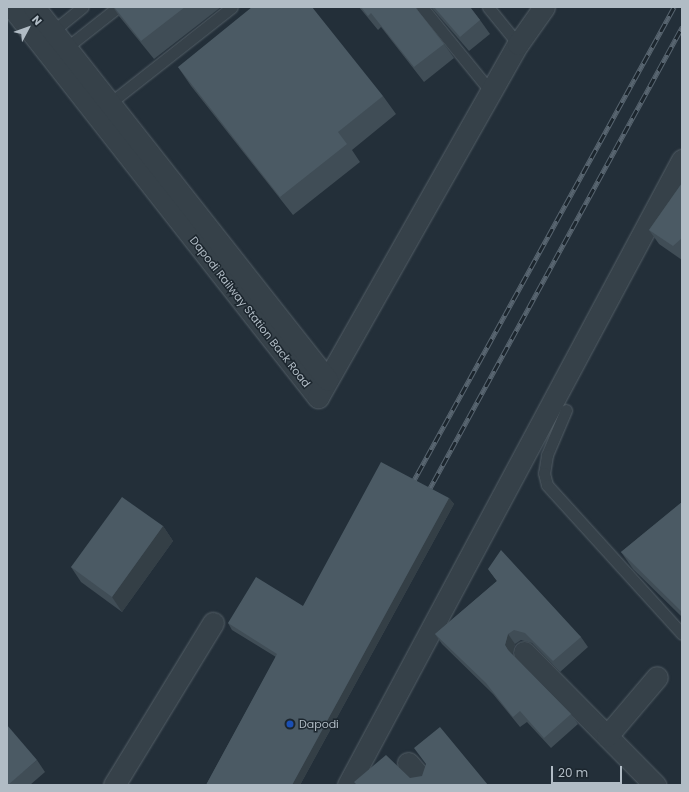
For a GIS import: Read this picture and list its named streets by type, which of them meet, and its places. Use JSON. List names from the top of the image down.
{
  "streets": {
    "street": ["Dapodi Railway Station Back Road"]
  },
  "places": ["Dapodi"],
  "scale_bar": "20 m",
  "north": "top right"
}
